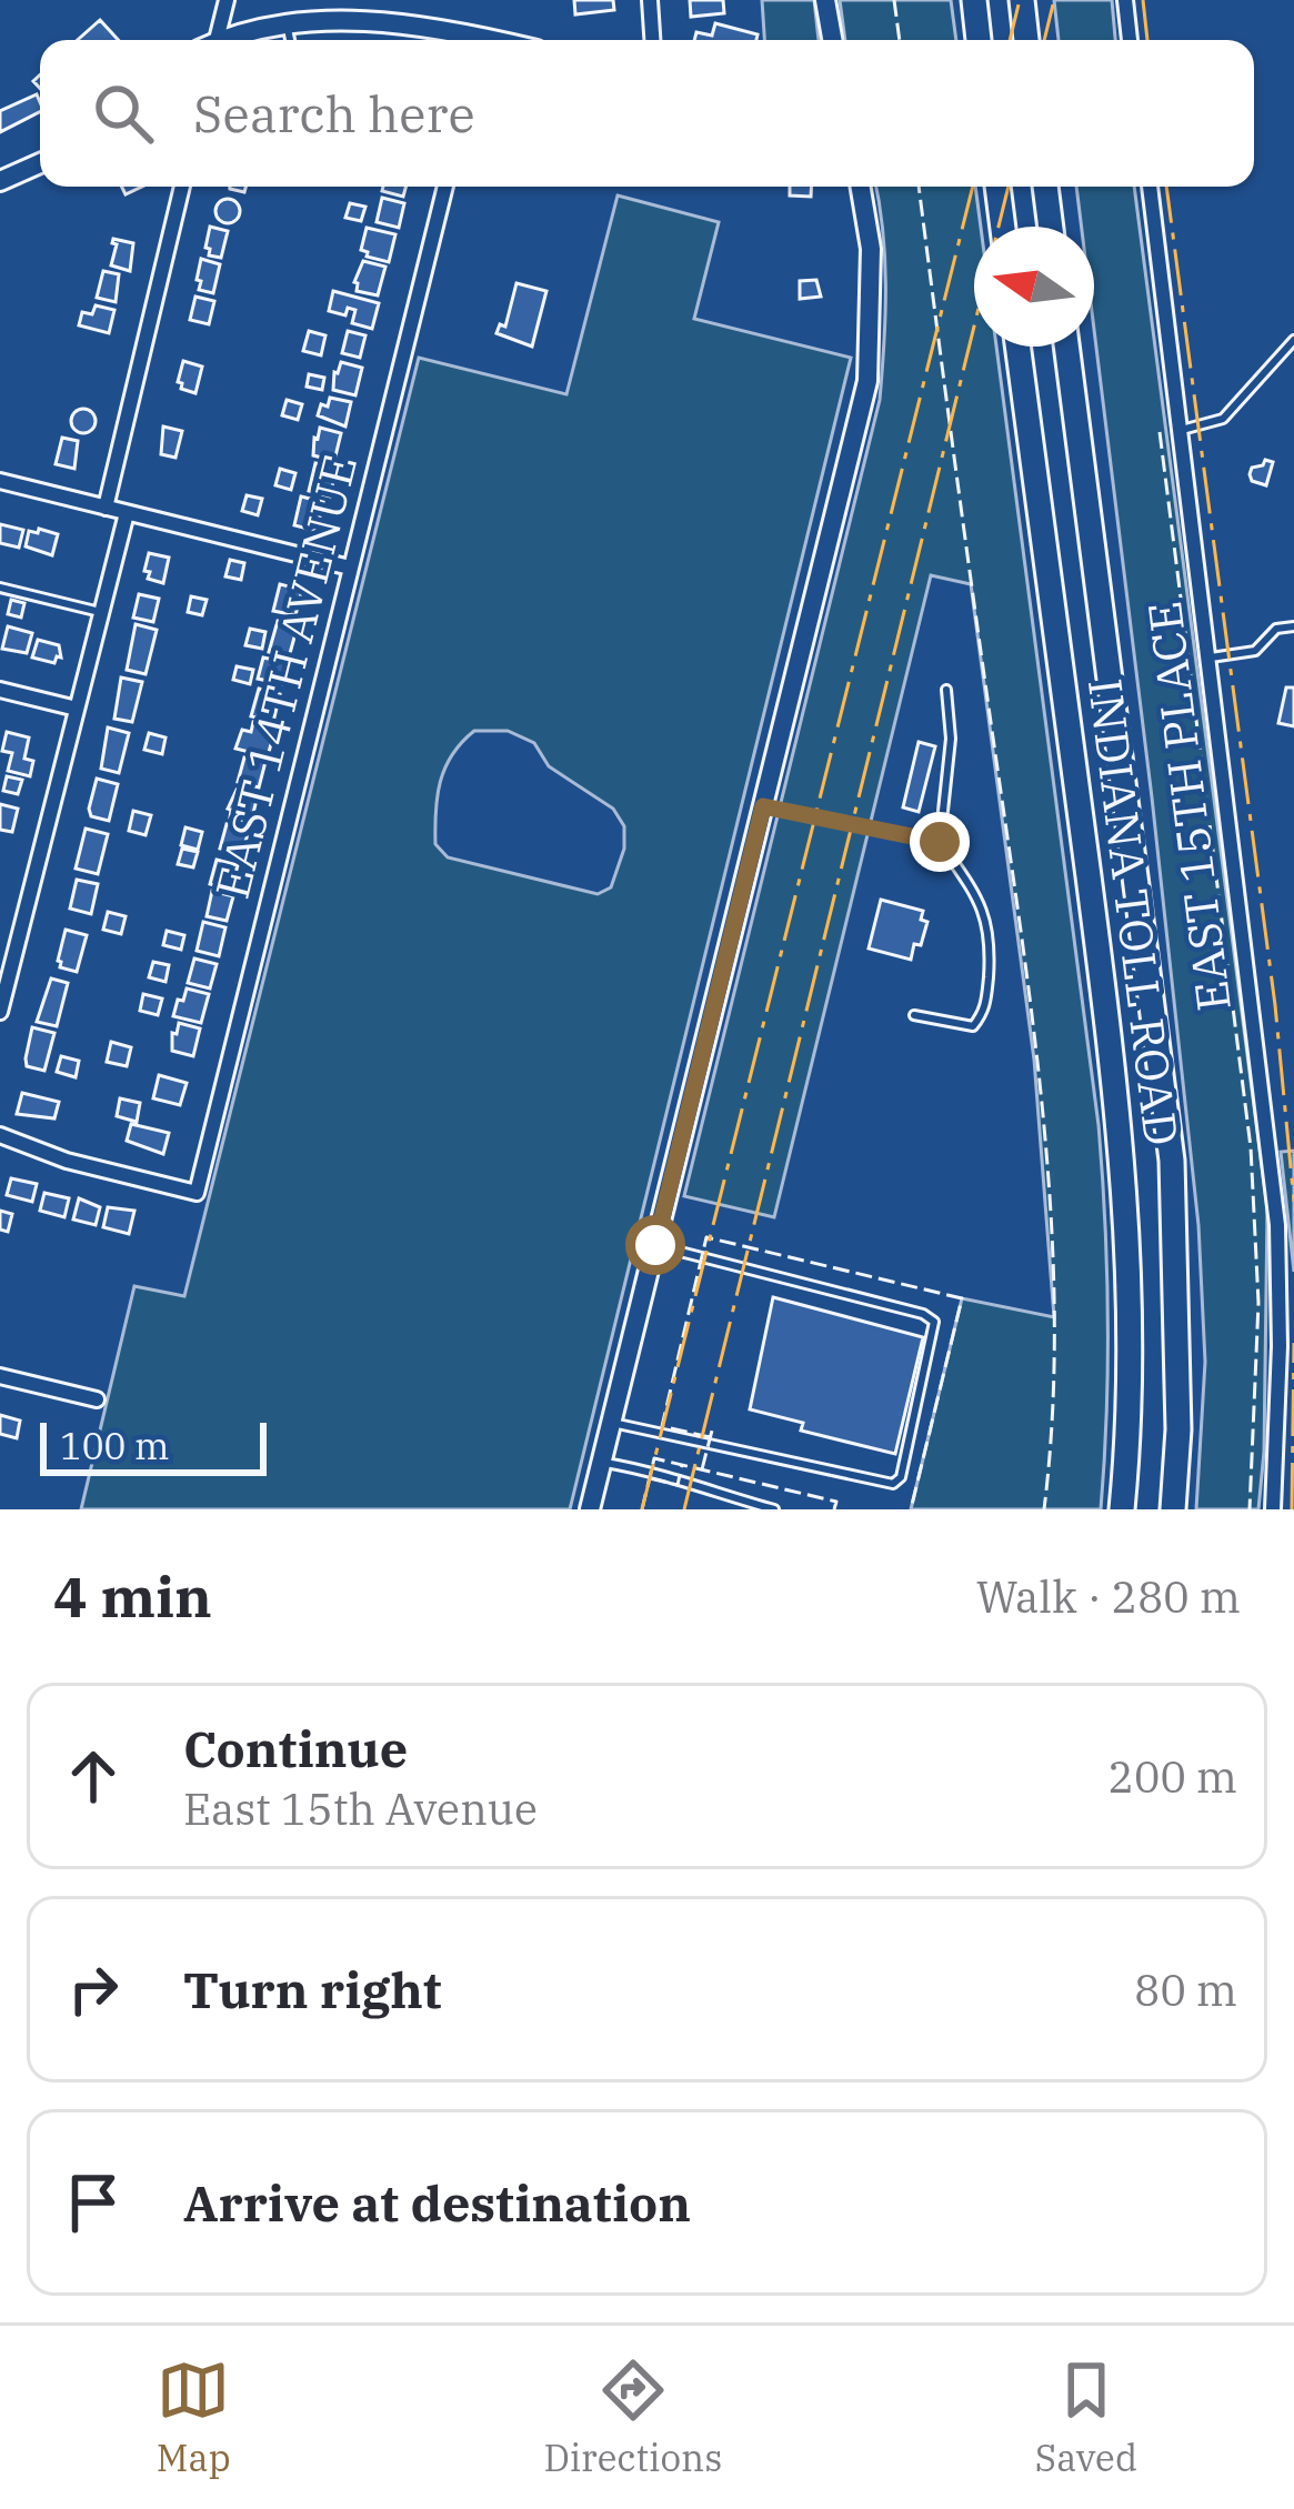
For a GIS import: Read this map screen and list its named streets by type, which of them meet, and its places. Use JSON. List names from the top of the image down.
{
  "streets": {
    "highway": ["INDIANA TOLL ROAD"],
    "street": ["EAST 14TH AVENUE", "EAST 15TH PLACE"]
  },
  "scale_bar": "100 m",
  "north": "left",
  "page": {
    "search": "Search here",
    "scale": "100 m",
    "heading": ["4 min", "Walk · 280 m"],
    "list": [
      ["Continue", "East 15th Avenue", "200 m"],
      ["Turn right", "80 m"],
      "Arrive at destination"
    ],
    "nav": ["Map", "Directions", "Saved"]
  }
}
